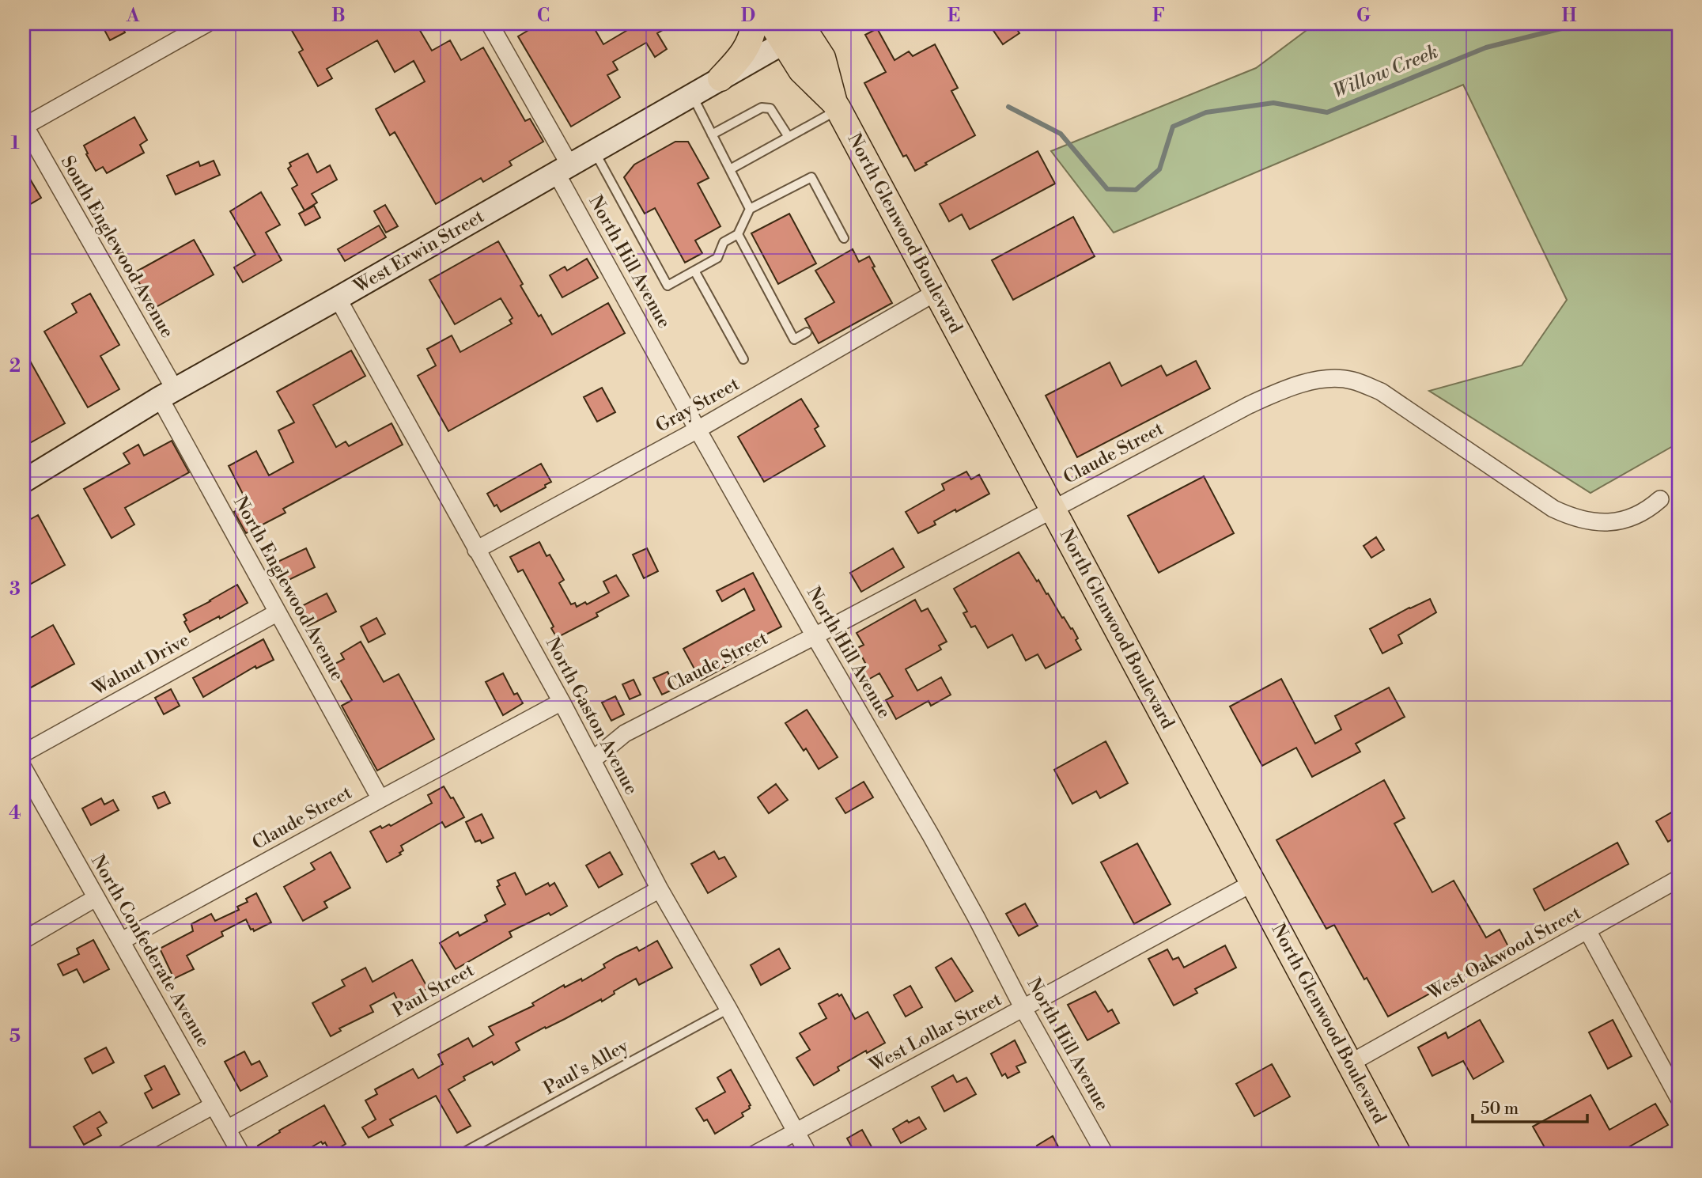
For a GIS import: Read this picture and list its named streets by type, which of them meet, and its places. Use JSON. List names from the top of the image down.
{
  "streets": {
    "main road": ["North Glenwood Boulevard", "West Erwin Street"],
    "street": [
      "South Englewood Avenue",
      "North Hill Avenue",
      "Gray Street",
      "Claude Street",
      "North Englewood Avenue",
      "Walnut Drive",
      "North Gaston Avenue",
      "North Confederate Avenue",
      "West Oakwood Street",
      "Paul Street",
      "West Lollar Street"
    ],
    "lane": ["Paul's Alley"]
  },
  "crossings": [
    ["North Glenwood Boulevard", "West Erwin Street"],
    ["North Glenwood Boulevard", "Gray Street"],
    ["North Glenwood Boulevard", "Claude Street"],
    ["North Glenwood Boulevard", "West Oakwood Street"],
    ["North Glenwood Boulevard", "West Lollar Street"],
    ["South Englewood Avenue", "West Erwin Street"],
    ["South Englewood Avenue", "North Englewood Avenue"],
    ["West Erwin Street", "North Hill Avenue"],
    ["West Erwin Street", "North Englewood Avenue"],
    ["West Erwin Street", "North Gaston Avenue"],
    ["North Hill Avenue", "Gray Street"],
    ["North Hill Avenue", "Claude Street"],
    ["North Hill Avenue", "West Lollar Street"],
    ["Gray Street", "North Gaston Avenue"],
    ["Claude Street", "North Englewood Avenue"],
    ["Claude Street", "North Gaston Avenue"],
    ["Claude Street", "North Confederate Avenue"],
    ["North Englewood Avenue", "Walnut Drive"],
    ["North Gaston Avenue", "Paul Street"],
    ["North Gaston Avenue", "West Lollar Street"],
    ["North Gaston Avenue", "Paul's Alley"],
    ["North Confederate Avenue", "Paul Street"]
  ],
  "water": ["Willow Creek"],
  "scale_bar": "50 m",
  "grid": {
    "columns": [
      "A",
      "B",
      "C",
      "D",
      "E",
      "F",
      "G",
      "H"
    ],
    "rows": [
      "1",
      "2",
      "3",
      "4",
      "5"
    ]
  }
}
